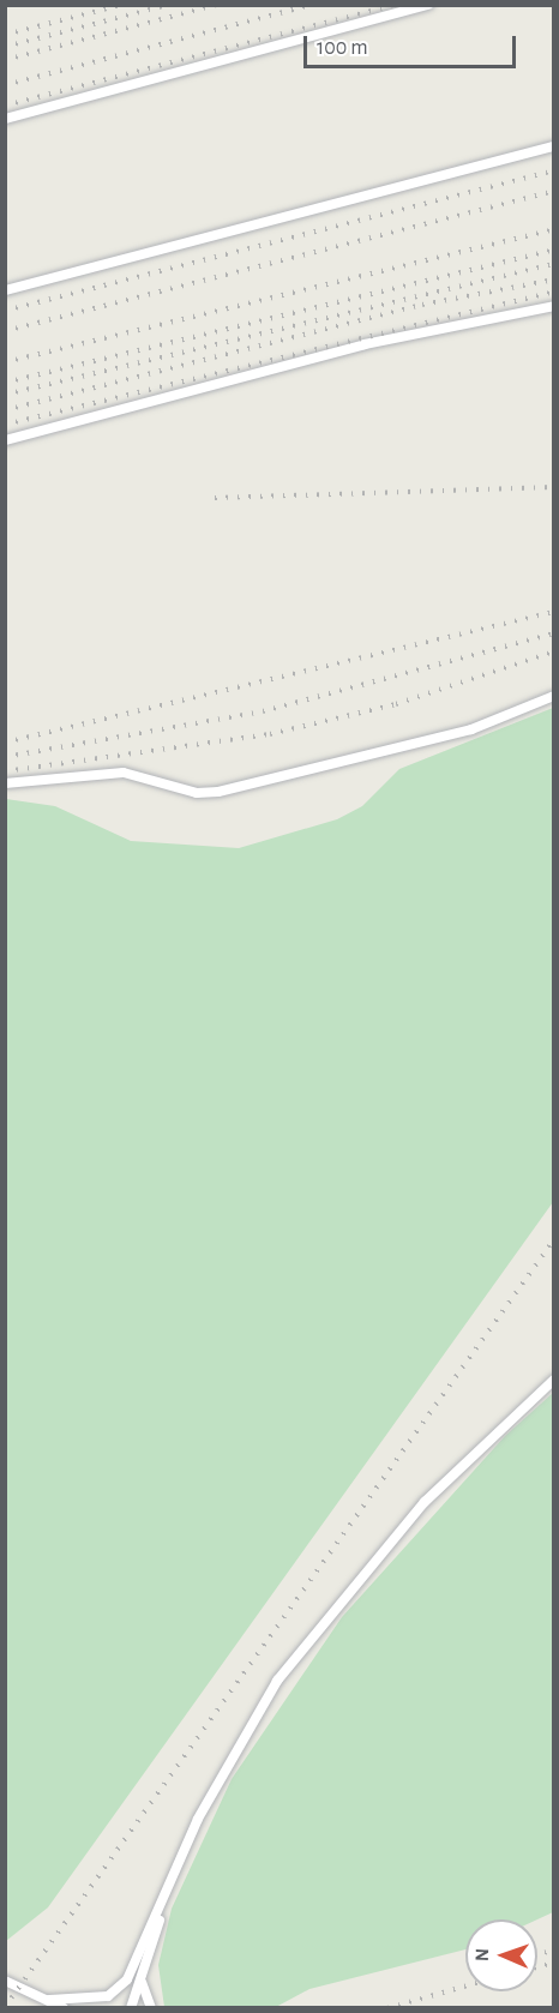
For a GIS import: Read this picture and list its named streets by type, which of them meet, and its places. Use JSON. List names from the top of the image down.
{
  "scale_bar": "100 m",
  "north": "left"
}
